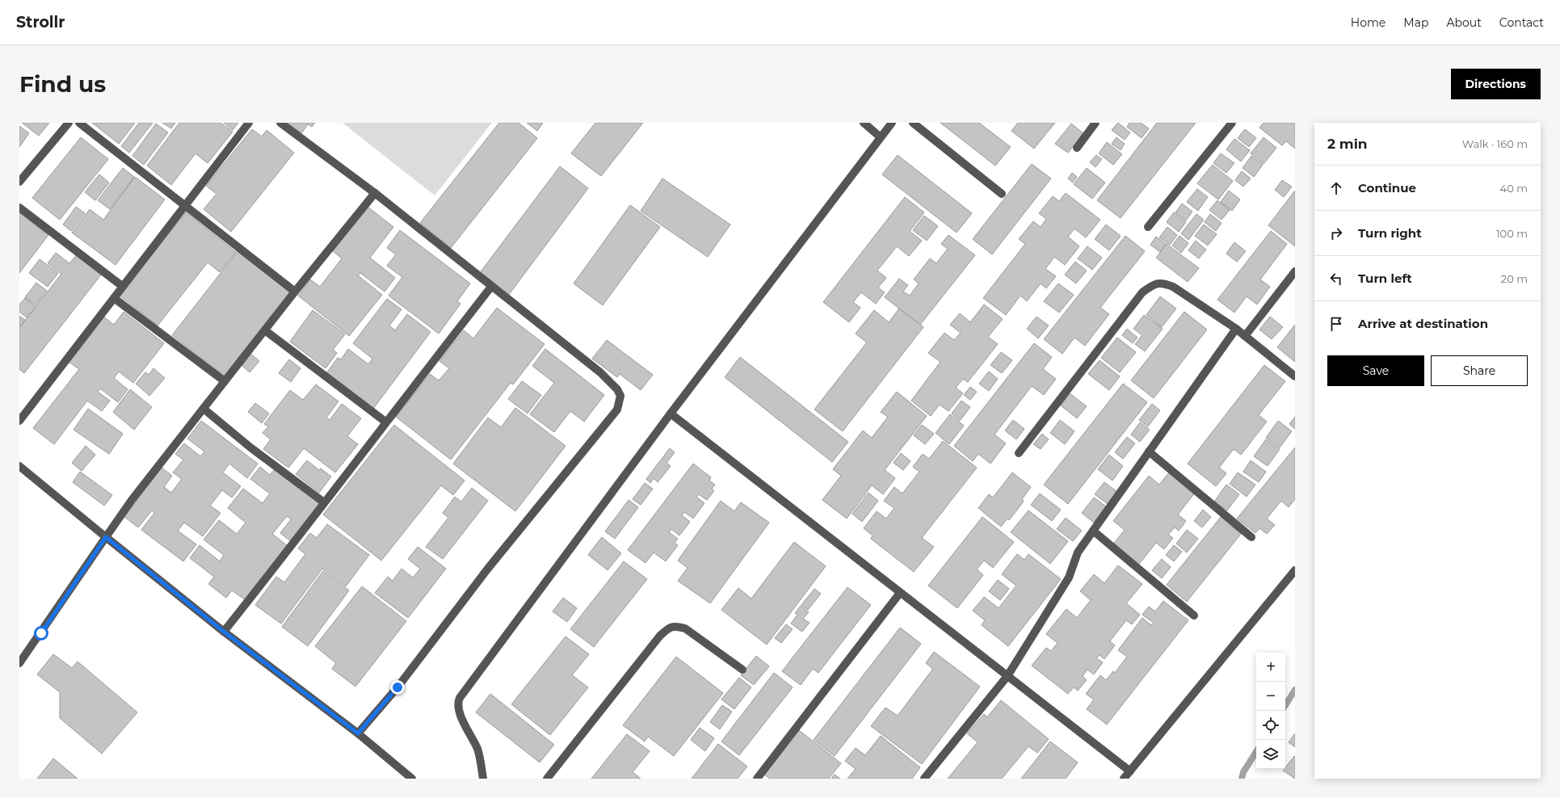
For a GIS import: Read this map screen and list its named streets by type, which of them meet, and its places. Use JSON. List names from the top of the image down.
{
  "page": {
    "header": "Strollr",
    "nav": [
      "Home",
      "Map",
      "About",
      "Contact"
    ],
    "buttons": [
      "Directions",
      ["Save", "Share"]
    ],
    "title": "Find us",
    "heading": ["2 min", "Walk · 160 m"],
    "list": [
      ["Continue", "40 m"],
      ["Turn right", "100 m"],
      ["Turn left", "20 m"],
      "Arrive at destination"
    ],
    "map_buttons": ["+", "−"]
  }
}
